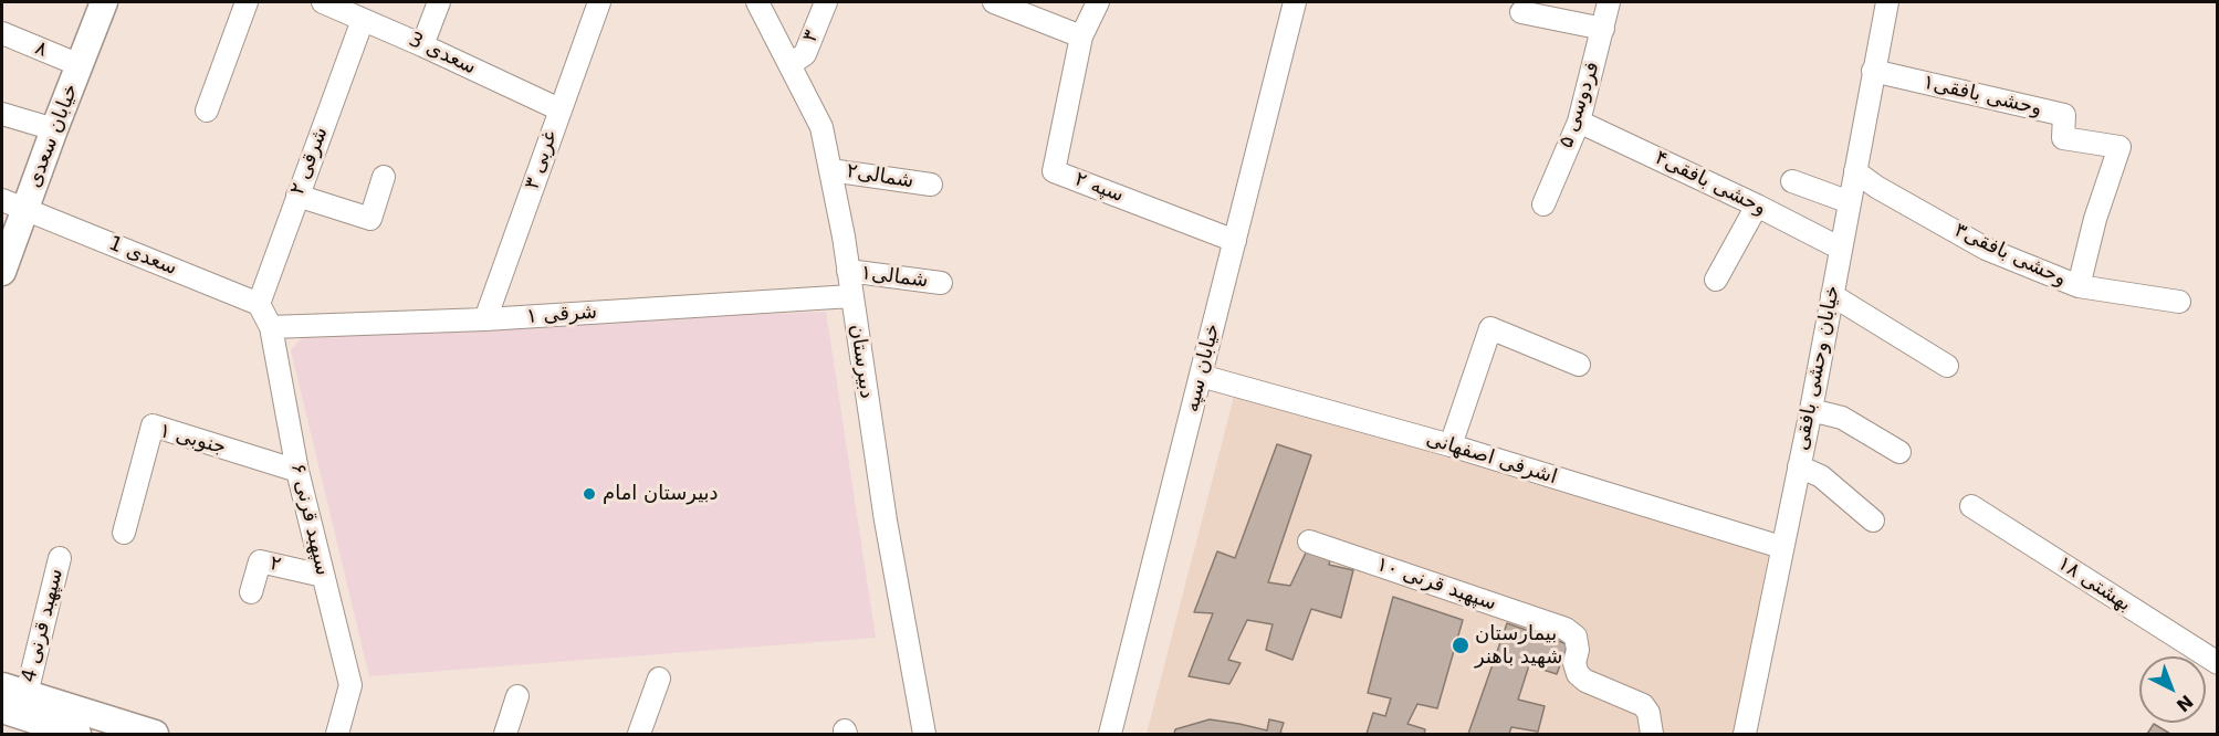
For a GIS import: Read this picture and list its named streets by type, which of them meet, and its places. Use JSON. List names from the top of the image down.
{
  "streets": {
    "main road": ["خیابان سعدی"],
    "street": [
      "۳",
      "۸",
      "سعدی 3",
      "وحشی بافقی۱",
      "فردوسی ۵",
      "۳ غربی",
      "شرقی ۲",
      "شمالی۲",
      "وحشی بافقی۴",
      "سپه ۲",
      "وحشی بافقی۳",
      "سعدی 1",
      "شمالی۱",
      "شرقی ۱",
      "دبیرستان",
      "خیابان سپه",
      "خیابان وحشی بافقی",
      "۱ جنوبی",
      "اشرفی اصفهانی",
      "سپهبد قرنی ۶",
      "۲",
      "سپهبد قرنی ۱۰",
      "بهشتی ۱۸",
      "سپهبد قرنی 4"
    ]
  },
  "crossings": [
    ["۳", "دبیرستان"],
    ["۸", "خیابان سعدی"],
    ["سعدی 3", "۳ غربی"],
    ["سعدی 3", "شرقی ۲"],
    ["وحشی بافقی۱", "وحشی بافقی۳"],
    ["وحشی بافقی۱", "خیابان وحشی بافقی"],
    ["فردوسی ۵", "وحشی بافقی۴"],
    ["خیابان سعدی", "سعدی 1"],
    ["۳ غربی", "شرقی ۱"],
    ["شرقی ۲", "سعدی 1"],
    ["شرقی ۲", "سپهبد قرنی ۶"],
    ["شمالی۲", "دبیرستان"],
    ["وحشی بافقی۴", "خیابان وحشی بافقی"],
    ["سپه ۲", "خیابان سپه"],
    ["وحشی بافقی۳", "خیابان وحشی بافقی"],
    ["سعدی 1", "سپهبد قرنی ۶"],
    ["شمالی۱", "دبیرستان"],
    ["شرقی ۱", "دبیرستان"],
    ["شرقی ۱", "سپهبد قرنی ۶"],
    ["خیابان سپه", "اشرفی اصفهانی"],
    ["خیابان وحشی بافقی", "اشرفی اصفهانی"],
    ["۱ جنوبی", "سپهبد قرنی ۶"],
    ["سپهبد قرنی ۶", "۲"]
  ],
  "places": ["دبیرستان امام", "بیمارستان شهید باهنر"],
  "north": "bottom right"
}
